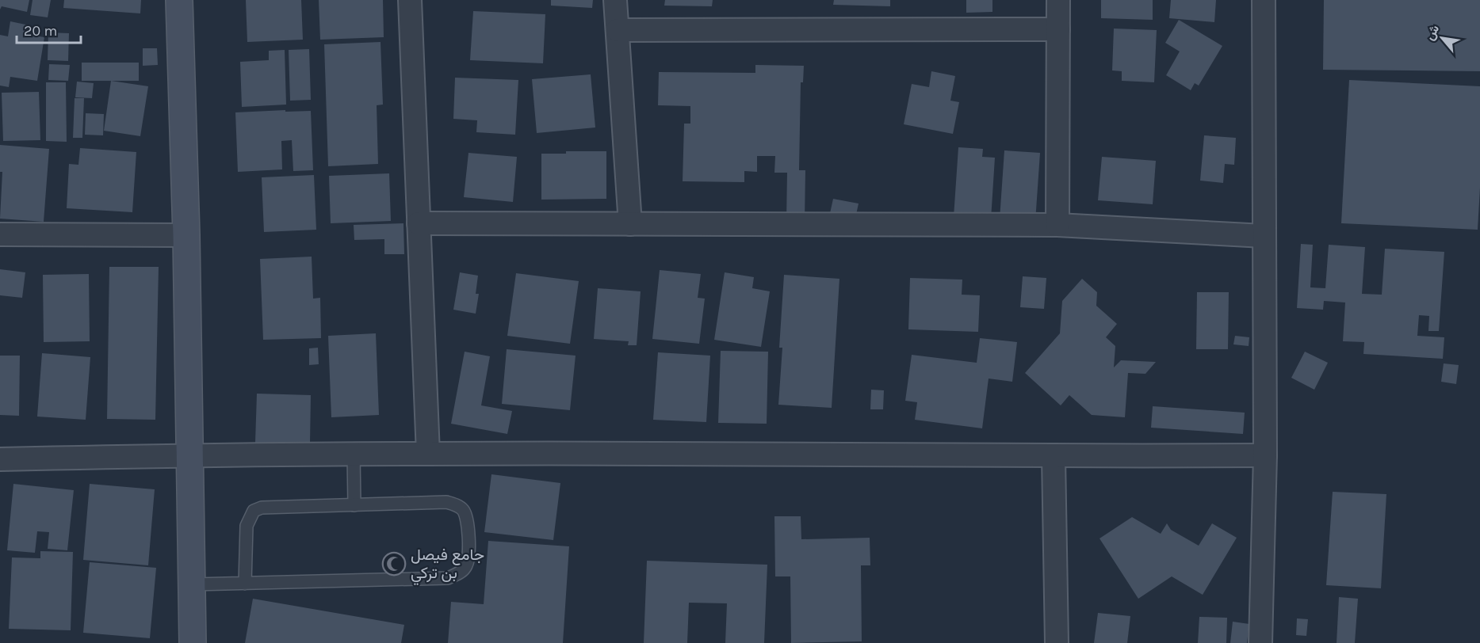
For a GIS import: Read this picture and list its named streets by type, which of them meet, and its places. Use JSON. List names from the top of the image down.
{
  "places": {
    "mosque": ["جامع فيصل بن تركي"]
  },
  "scale_bar": "20 m",
  "north": "top left"
}
